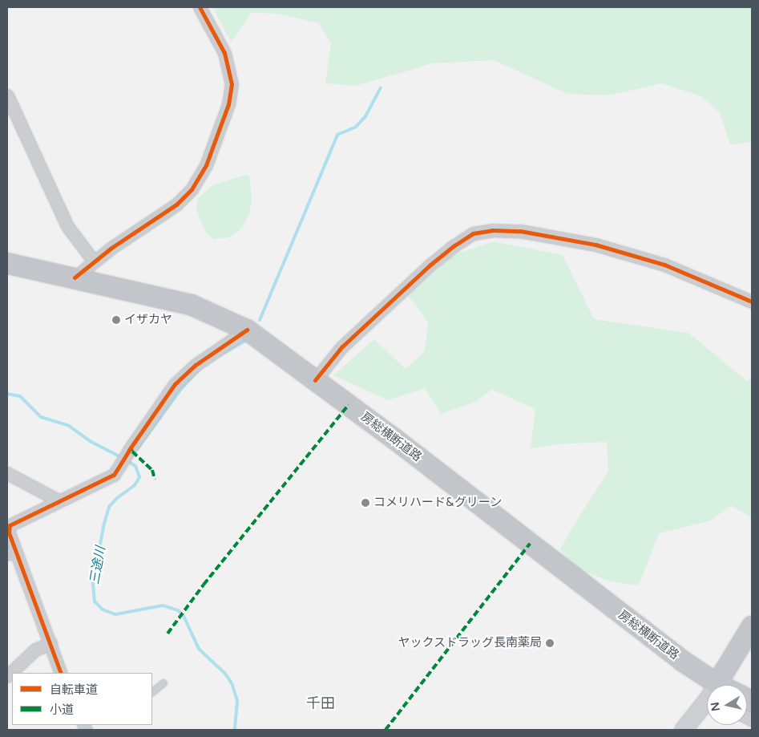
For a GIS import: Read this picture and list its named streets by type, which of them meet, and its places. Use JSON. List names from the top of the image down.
{
  "streets": {
    "highway": ["房総横断道路"]
  },
  "districts": ["千田"],
  "water": ["三途川"],
  "places": ["イザカヤ", "コメリハード&グリーン", "ヤックスドラッグ長南薬局"],
  "legend": ["自転車道", "小道"],
  "north": "left"
}
